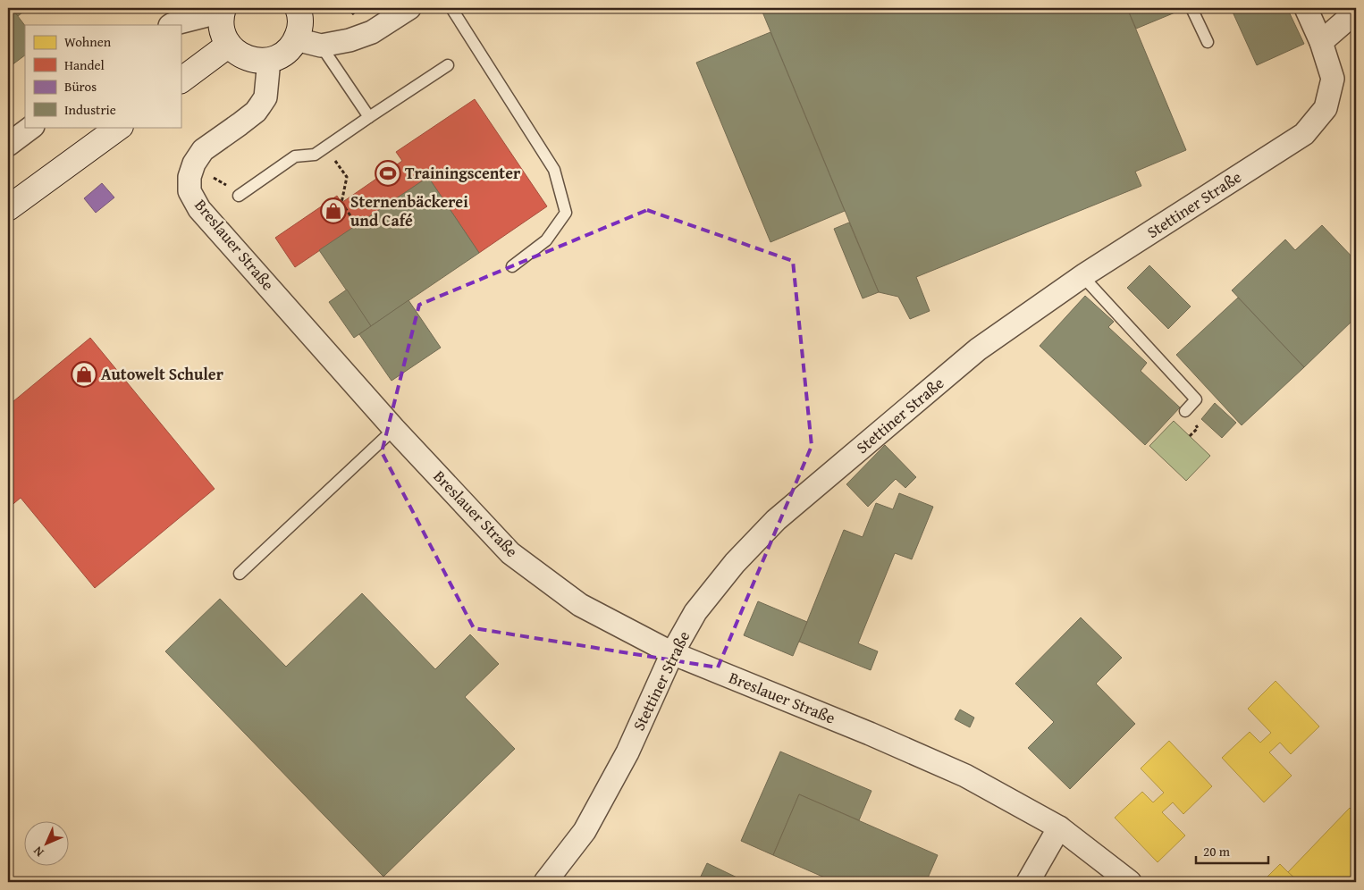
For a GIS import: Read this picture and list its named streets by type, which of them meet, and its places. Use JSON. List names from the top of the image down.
{
  "streets": {
    "street": ["Stettiner Straße", "Breslauer Straße"]
  },
  "crossings": [
    ["Stettiner Straße", "Breslauer Straße"]
  ],
  "places": {
    "sports": ["Trainingscenter"],
    "shop": ["Sternenbäckerei und Café", "Autowelt Schuler"]
  },
  "legend": [
    "Wohnen",
    "Handel",
    "Büros",
    "Industrie"
  ],
  "scale_bar": "20 m",
  "north": "bottom left"
}
